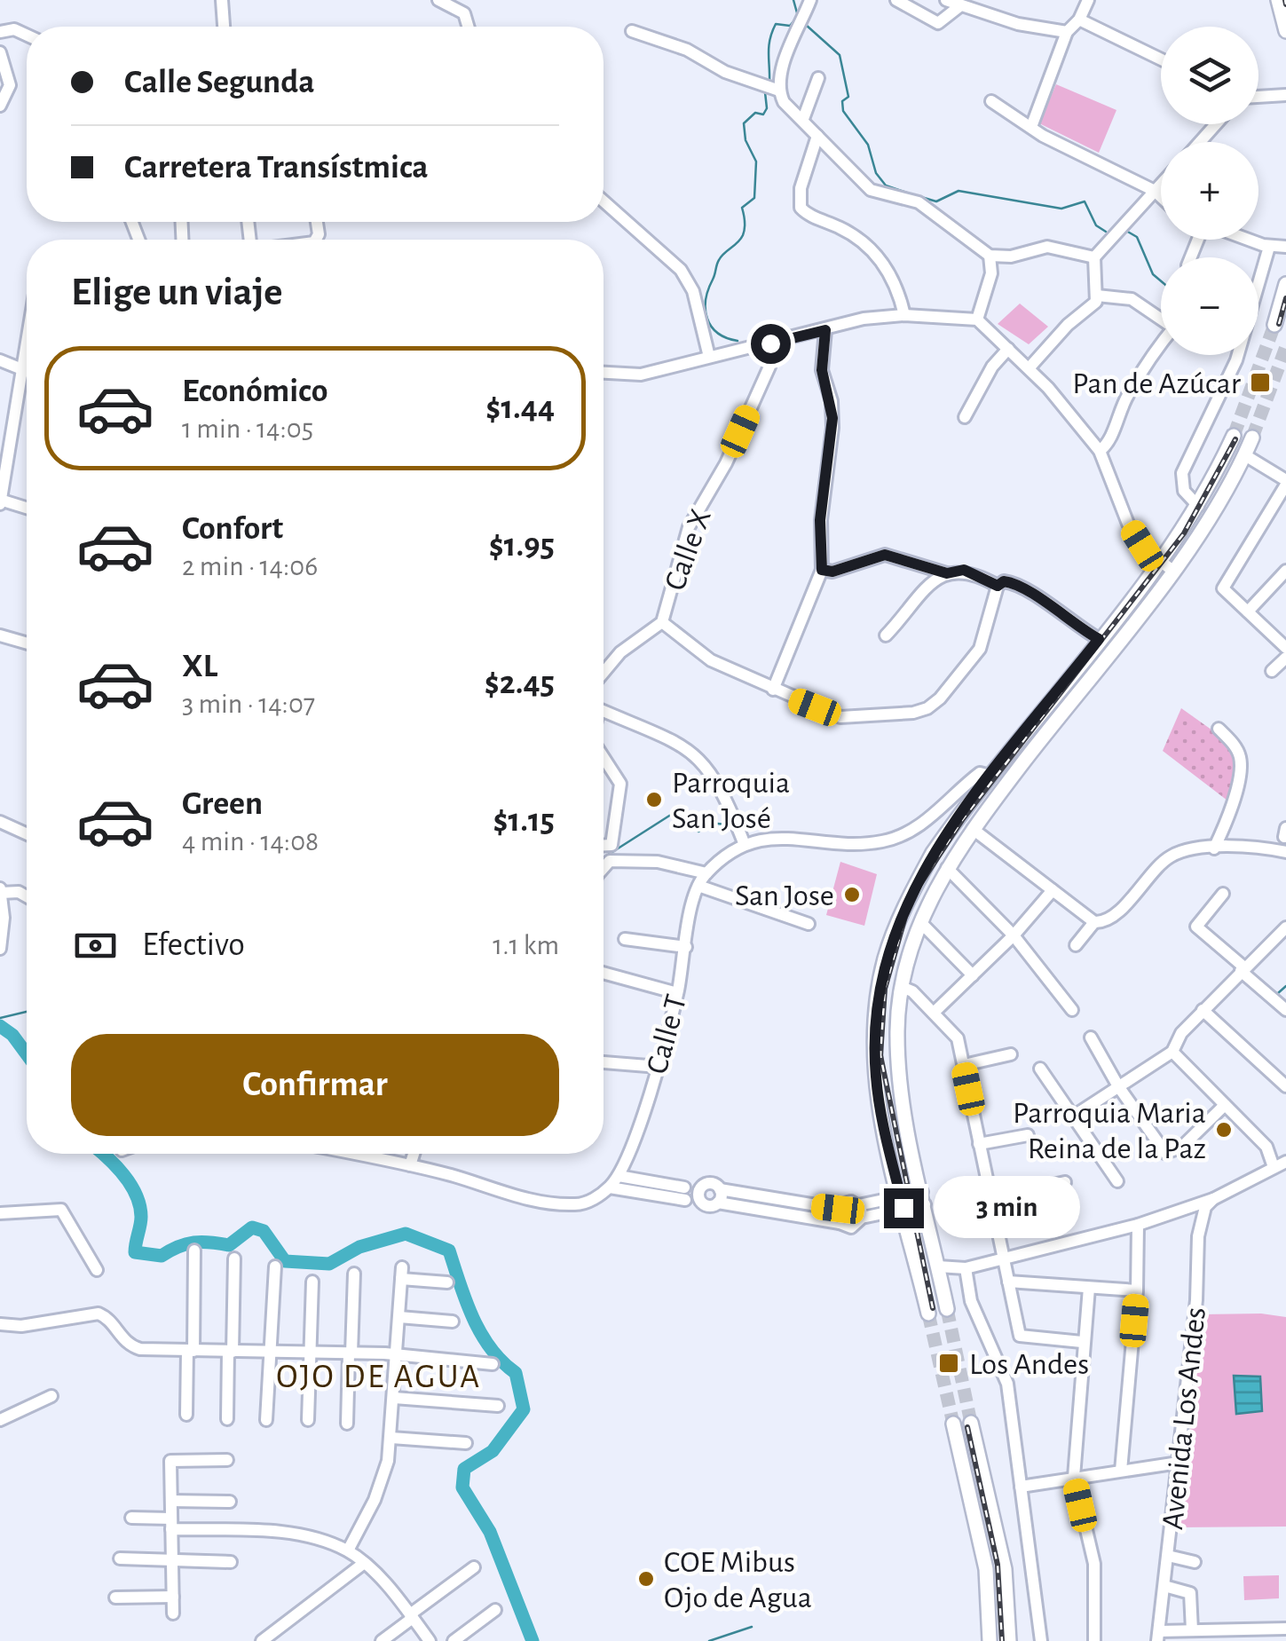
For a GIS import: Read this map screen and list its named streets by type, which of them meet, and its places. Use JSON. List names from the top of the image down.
{
  "streets": {
    "street": ["Calle X", "Calle T", "Avenida Los Andes"]
  },
  "districts": ["OJO DE AGUA"],
  "places": {
    "transit": ["Pan de Azúcar", "Los Andes"],
    "other": [
      "Parroquia San José",
      "San Jose",
      "Parroquia Maria Reina de la Paz",
      "COE Mibus Ojo de Agua"
    ]
  },
  "page": {
    "map_buttons": ["+", "−"],
    "banner": ["Calle Segunda", "Carretera Transístmica"],
    "heading": "Elige un viaje",
    "list": [
      {
        "name": "Económico",
        "note": "1 min · 14:05",
        "value": "$1.44"
      },
      {
        "name": "Confort",
        "note": "2 min · 14:06",
        "value": "$1.95"
      },
      {
        "name": "XL",
        "note": "3 min · 14:07",
        "value": "$2.45"
      },
      {
        "name": "Green",
        "note": "4 min · 14:08",
        "value": "$1.15"
      }
    ],
    "pay": ["Efectivo", "1.1 km"],
    "buttons": "Confirmar",
    "bubble": "3 min"
  }
}
